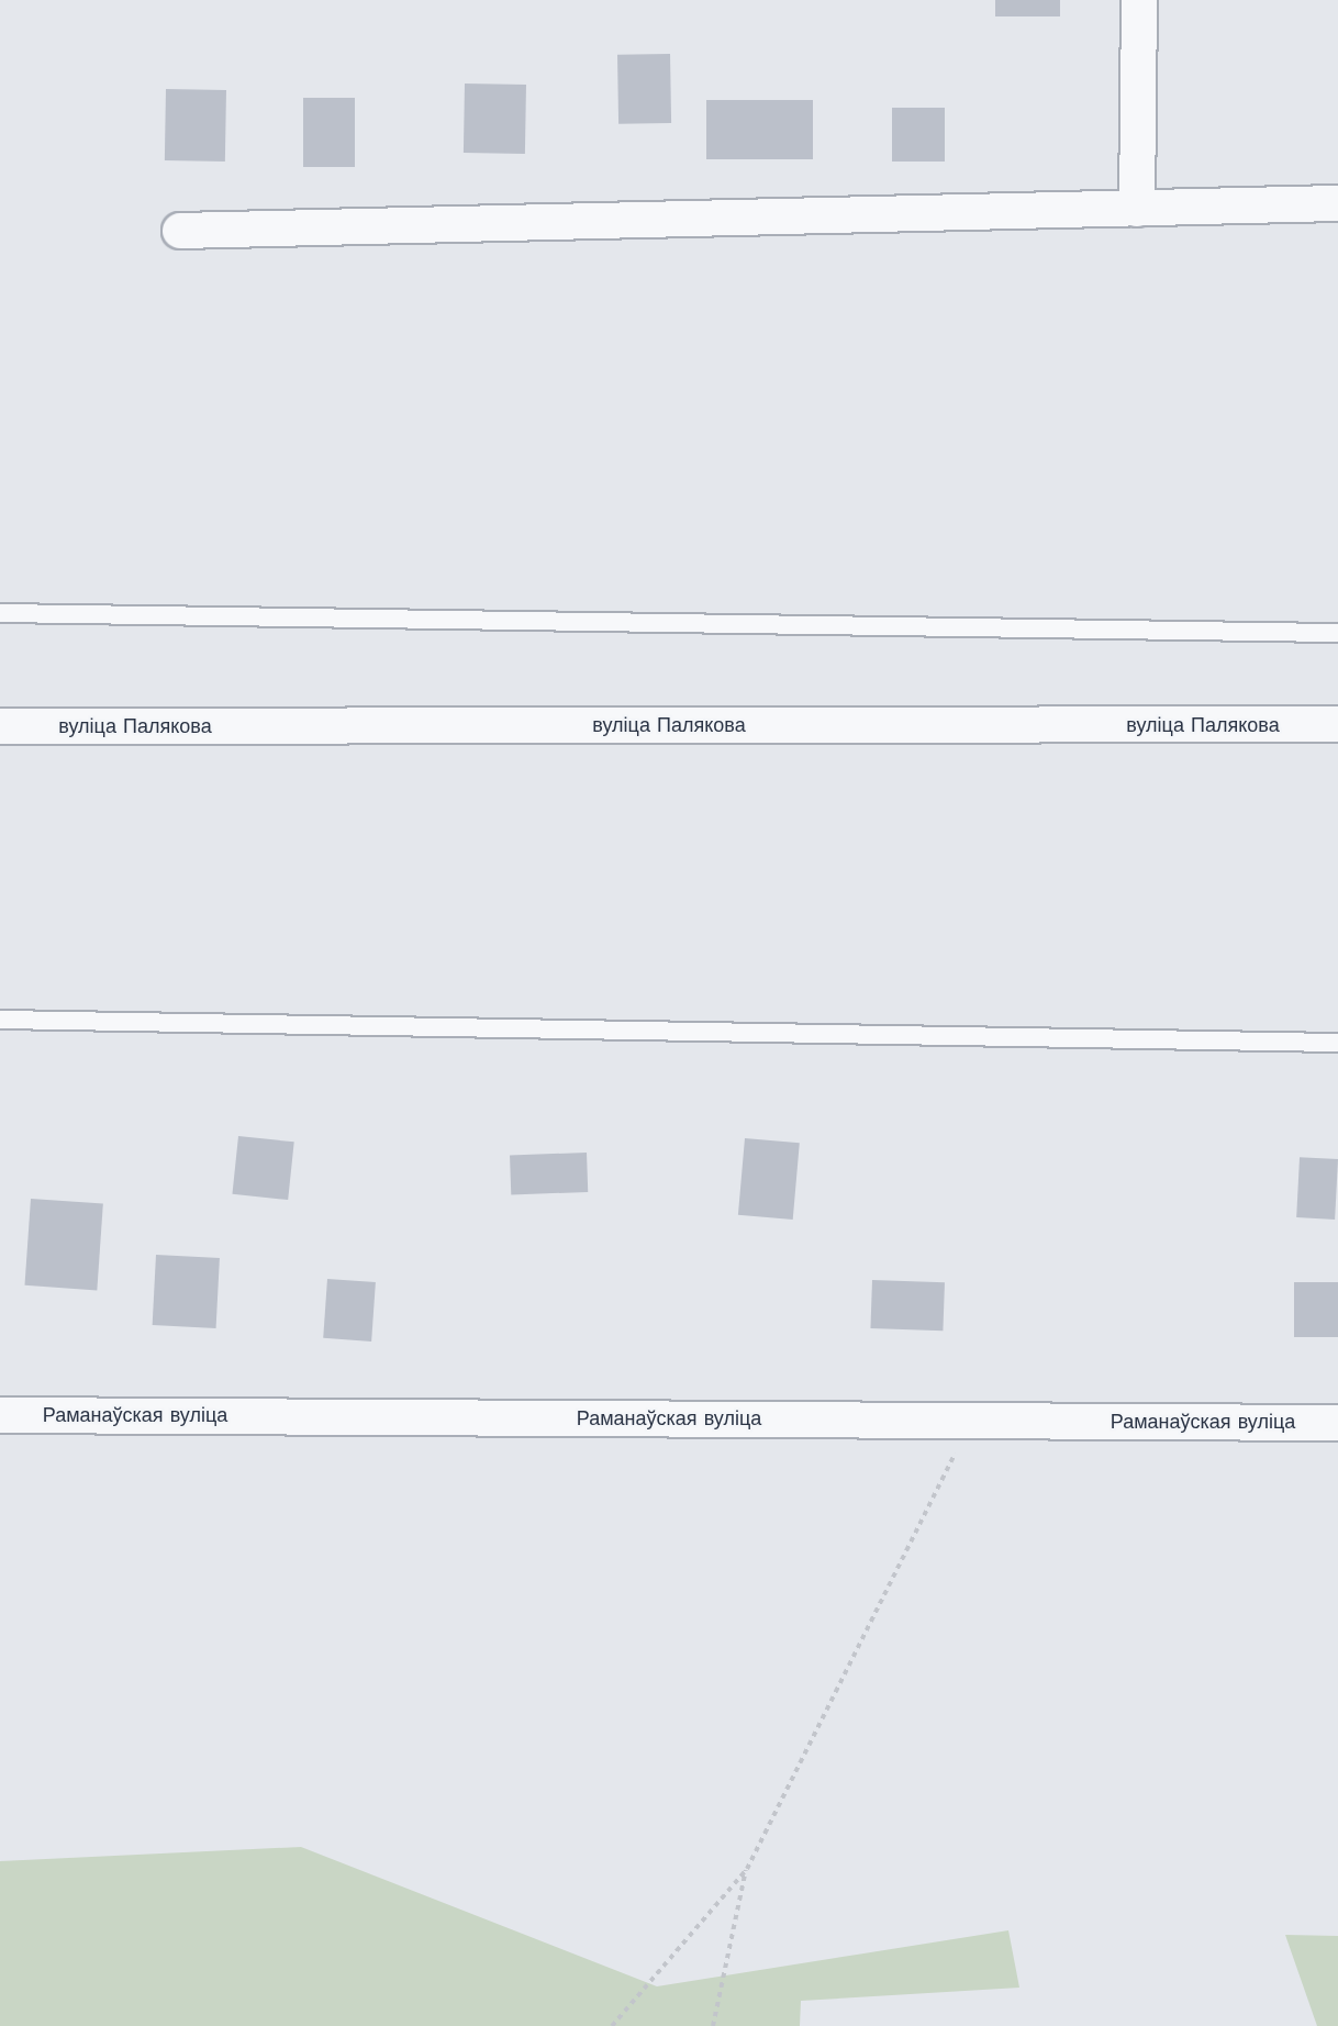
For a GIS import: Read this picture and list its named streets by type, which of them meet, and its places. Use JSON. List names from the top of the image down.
{
  "streets": {
    "street": ["вуліца Палякова", "Раманаўская вуліца"]
  }
}
